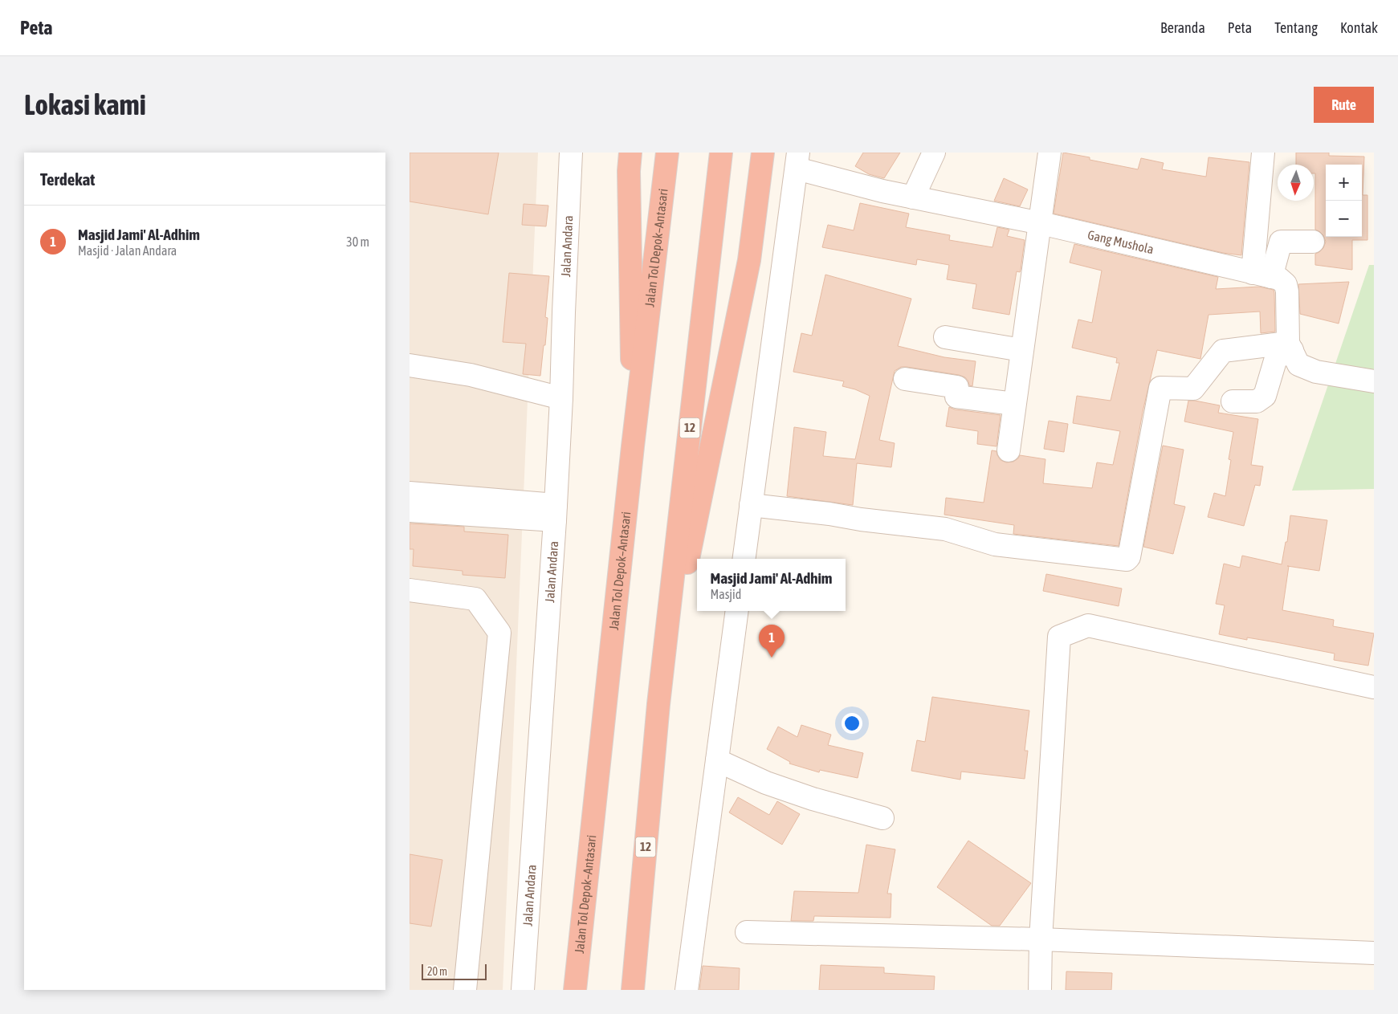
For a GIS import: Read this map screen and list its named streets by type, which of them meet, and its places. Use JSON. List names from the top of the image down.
{
  "streets": {
    "highway": ["Jalan Tol Depok–Antasari", "12"],
    "street": ["Gang Mushola", "Jalan Andara"]
  },
  "scale_bar": "20 m",
  "north": "bottom",
  "page": {
    "header": "Peta",
    "nav": [
      "Beranda",
      "Peta",
      "Tentang",
      "Kontak"
    ],
    "buttons": "Rute",
    "title": "Lokasi kami",
    "heading": "Terdekat",
    "map_buttons": ["+", "−"],
    "list": [
      {
        "mark": "1",
        "name": "Masjid Jami' Al-Adhim",
        "note": "Masjid · Jalan Andara",
        "value": "30 m"
      }
    ],
    "popup": ["Masjid Jami' Al-Adhim", "Masjid"],
    "pins": "1",
    "scale": "20 m"
  }
}
